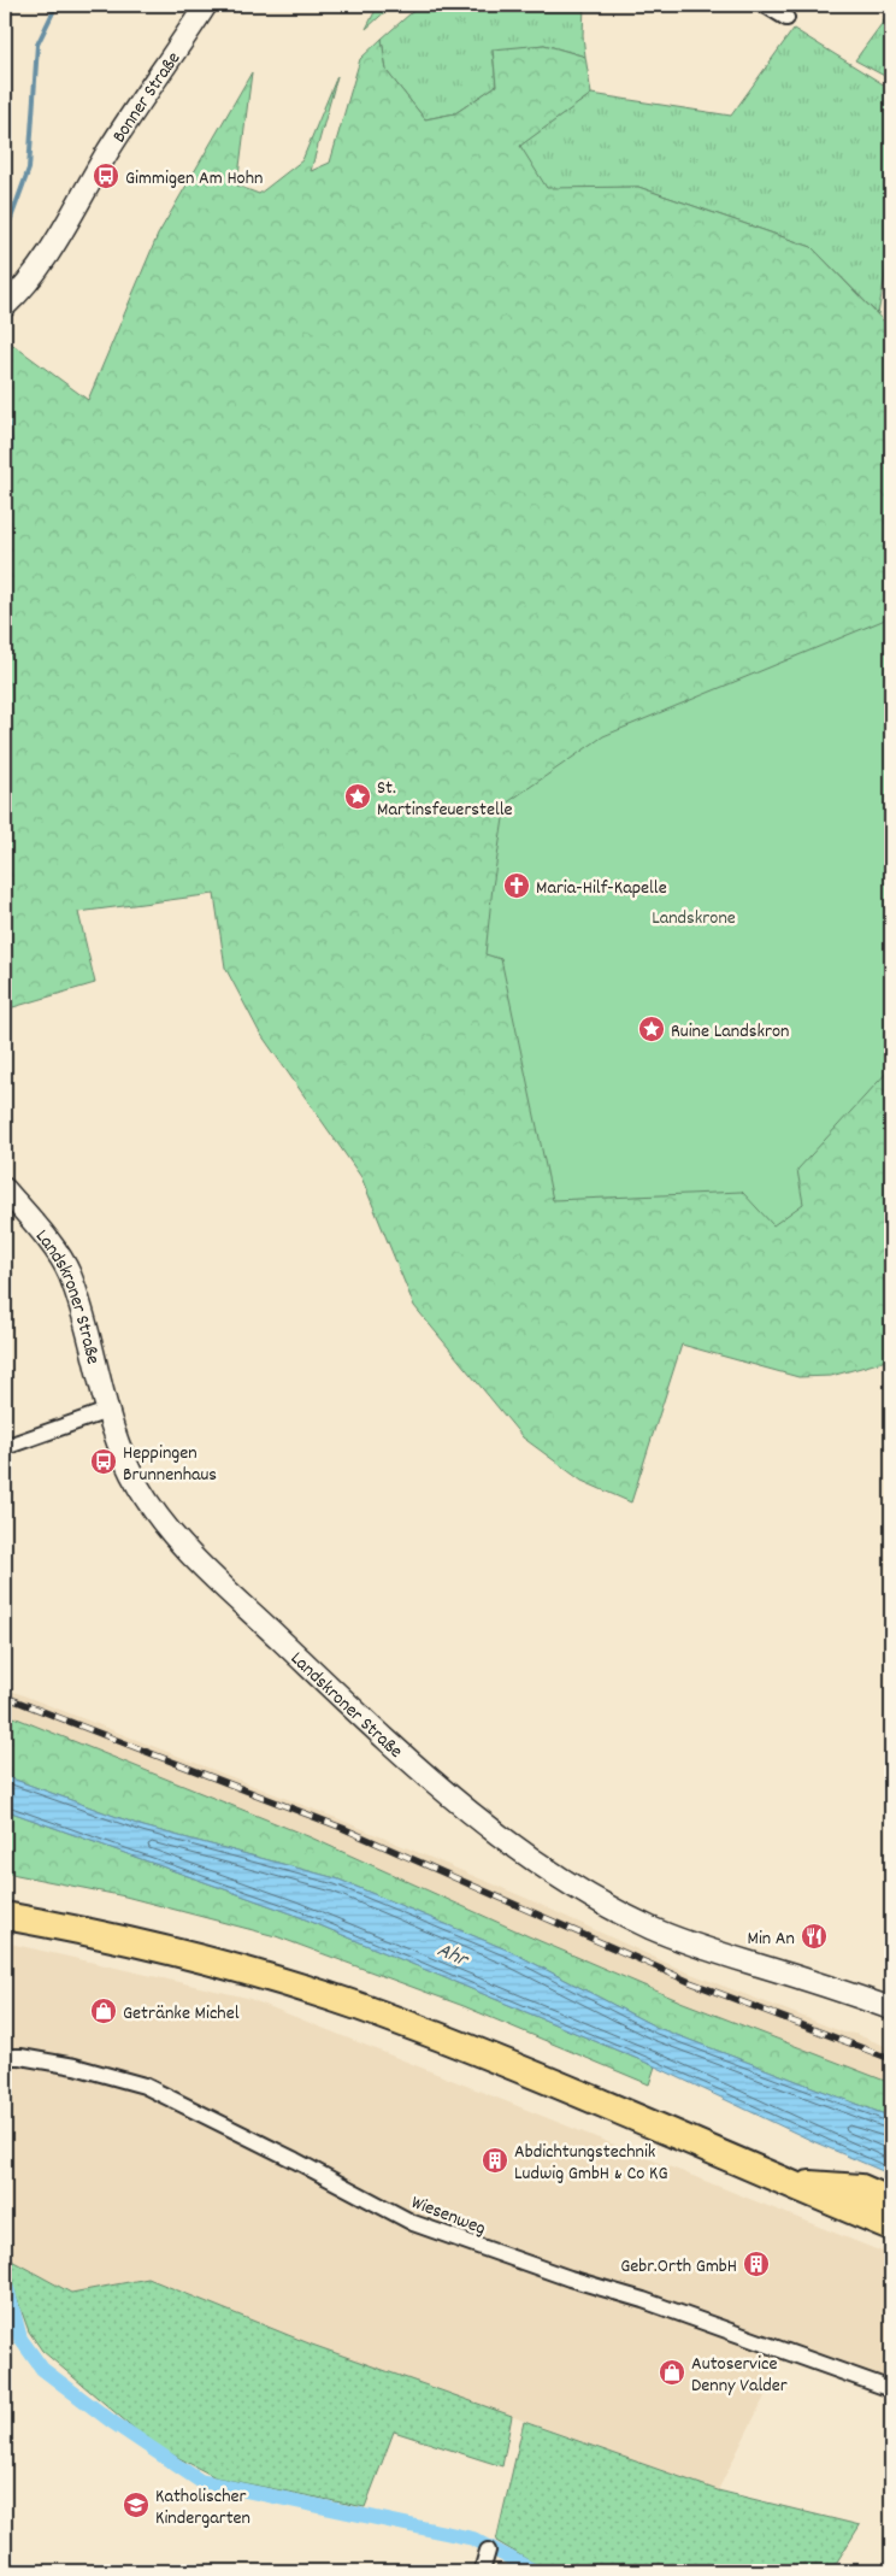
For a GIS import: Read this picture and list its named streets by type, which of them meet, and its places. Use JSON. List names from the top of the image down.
{
  "streets": {
    "main road": ["Bonner Straße", "Landskroner Straße"],
    "street": ["Wiesenweg"]
  },
  "water": ["Ahr"],
  "parks": ["Landskrone"],
  "places": {
    "bus stop": ["Gimmigen Am Hohn", "Heppingen Brunnenhaus"],
    "place": ["St. Martinsfeuerstelle", "Ruine Landskron"],
    "church": ["Maria-Hilf-Kapelle"],
    "restaurant": ["Min An"],
    "shop": ["Getränke Michel", "Autoservice Denny Valder"],
    "building": ["Abdichtungstechnik Ludwig GmbH & Co KG", "Gebr.Orth GmbH"],
    "school or university": ["Katholischer Kindergarten"]
  }
}
